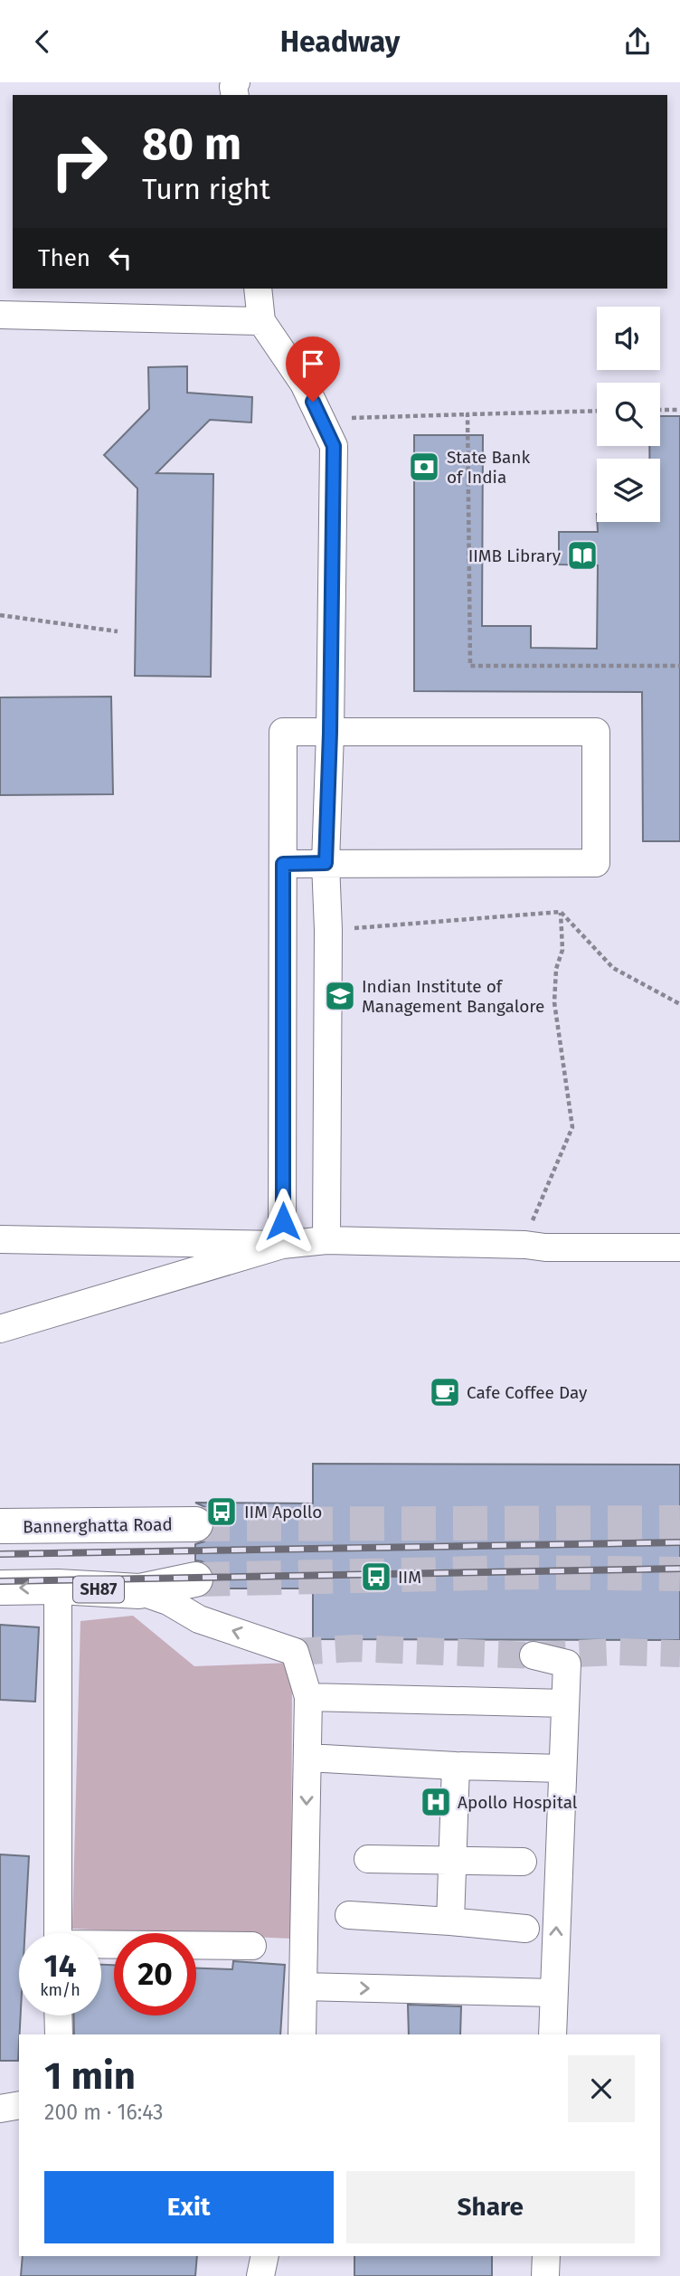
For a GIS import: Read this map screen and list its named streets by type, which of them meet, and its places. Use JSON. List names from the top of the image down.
{
  "streets": {
    "main road": ["Bannerghatta Road", "SH87"]
  },
  "places": {
    "bank": ["State Bank of India"],
    "library": ["IIMB Library"],
    "school or university": ["Indian Institute of Management Bangalore"],
    "cafe": ["Cafe Coffee Day"],
    "bus stop": ["IIM Apollo", "IIM"],
    "hospital": ["Apollo Hospital"]
  },
  "page": {
    "header": "Headway",
    "turn": ["80 m", "Turn right"],
    "then": "Then",
    "speed": "14 km/h",
    "limit": "20",
    "heading": ["1 min", "200 m · 16:43"],
    "buttons": ["Exit", "Share"]
  }
}
